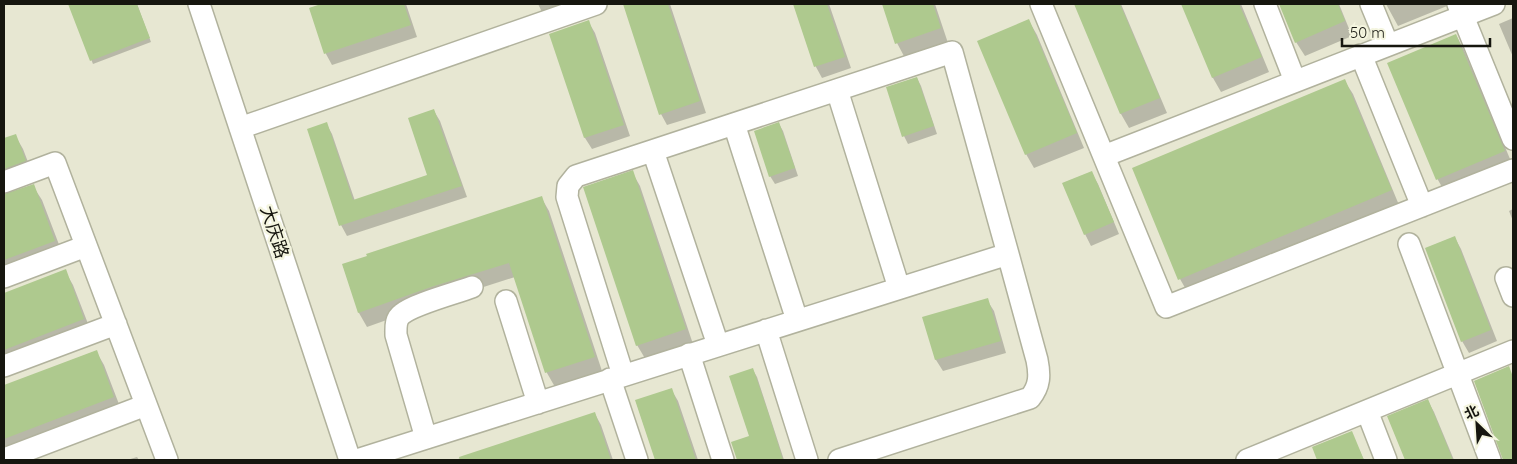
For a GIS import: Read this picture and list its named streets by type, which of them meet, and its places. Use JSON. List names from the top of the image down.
{
  "streets": {
    "street": ["大庆路"]
  },
  "scale_bar": "50 m",
  "north": "top left"
}
